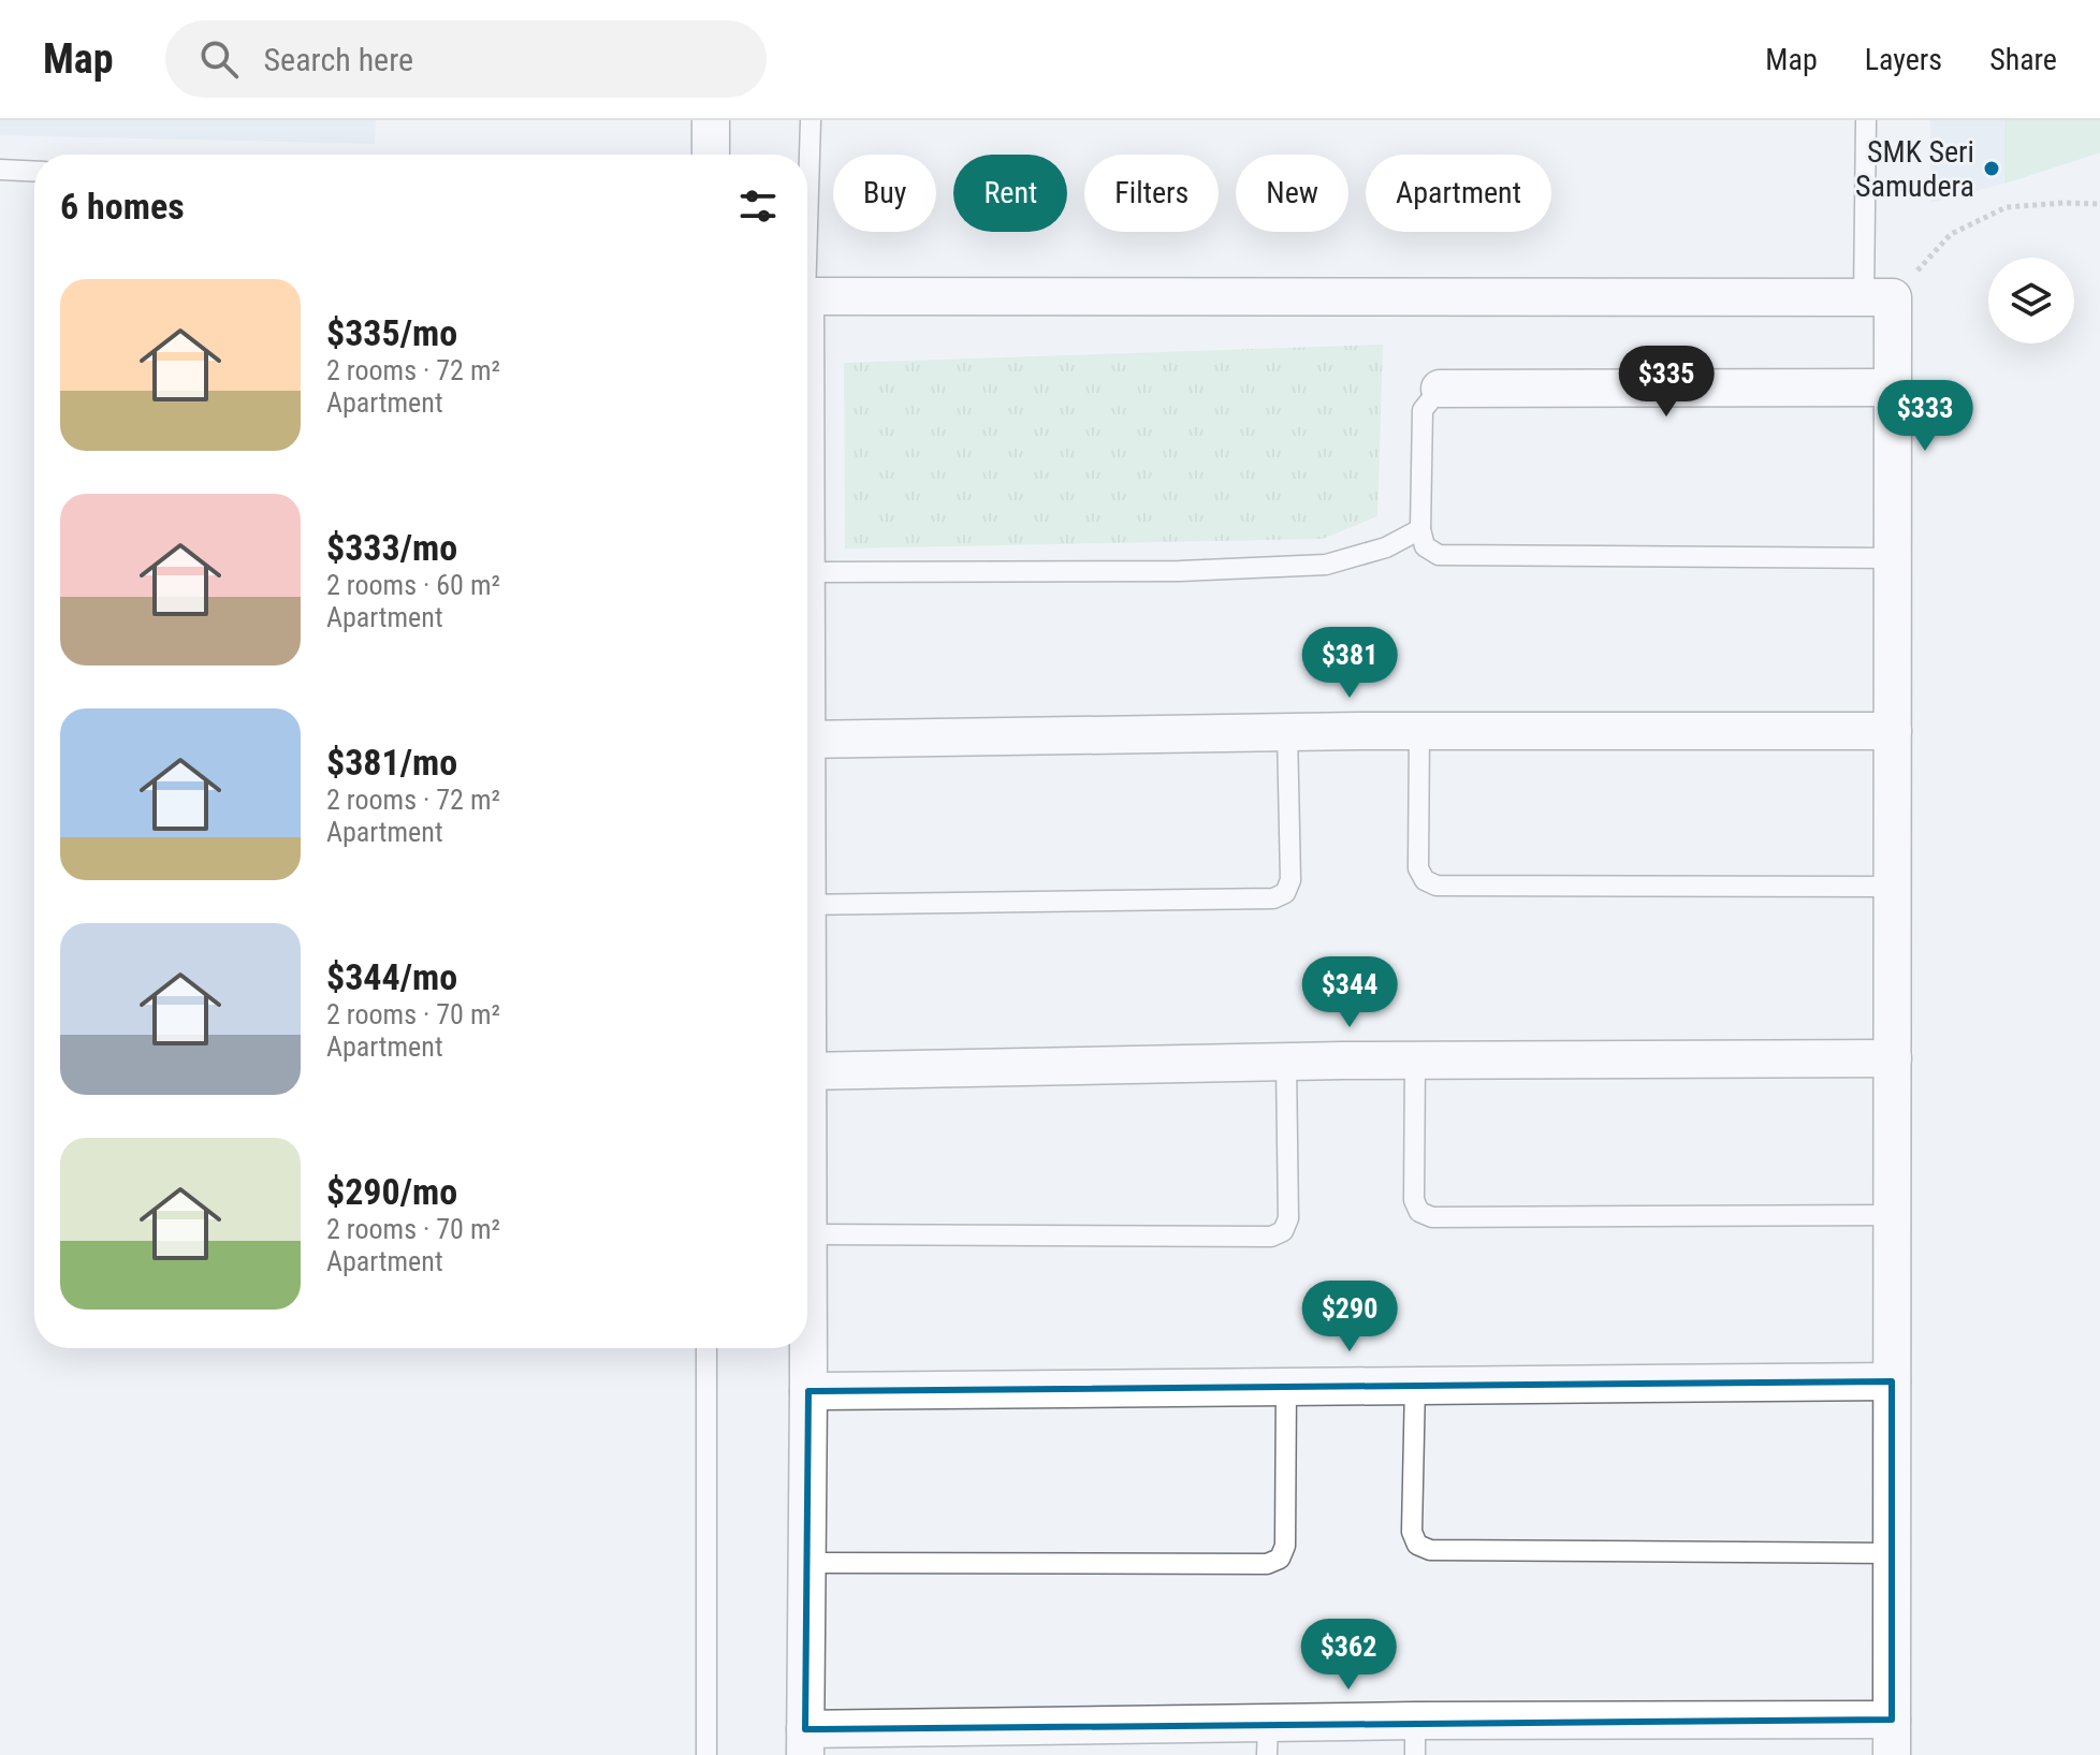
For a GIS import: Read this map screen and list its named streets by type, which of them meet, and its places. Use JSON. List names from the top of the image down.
{
  "places": ["SMK Seri Samudera"],
  "page": {
    "header": "Map",
    "search": "Search here",
    "nav": ["Map", "Layers", "Share"],
    "chip": [
      "Buy",
      "Rent",
      "Filters",
      "New",
      "Apartment"
    ],
    "heading": "6 homes",
    "list": [
      {
        "name": "$335/mo",
        "note": "2 rooms · 72 m² · Apartment"
      },
      {
        "name": "$333/mo",
        "note": "2 rooms · 60 m² · Apartment"
      },
      {
        "name": "$381/mo",
        "note": "2 rooms · 72 m² · Apartment"
      },
      {
        "name": "$344/mo",
        "note": "2 rooms · 70 m² · Apartment"
      },
      {
        "name": "$290/mo",
        "note": "2 rooms · 70 m² · Apartment"
      }
    ],
    "price": [
      "$335",
      "$333",
      "$381",
      "$344",
      "$290",
      "$362"
    ]
  }
}
